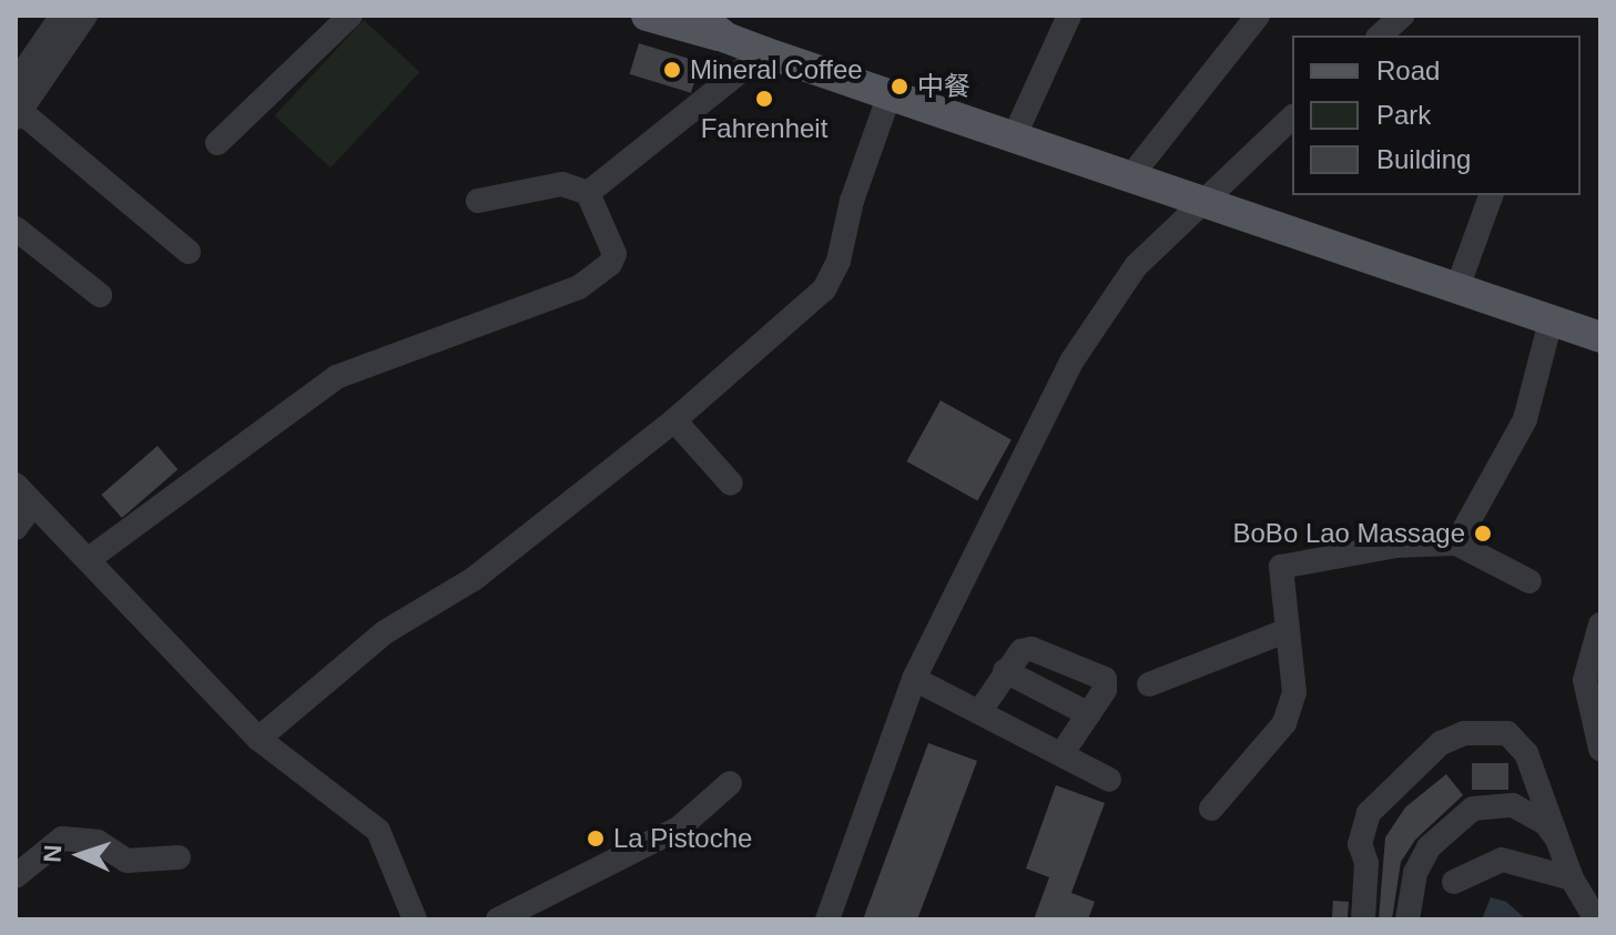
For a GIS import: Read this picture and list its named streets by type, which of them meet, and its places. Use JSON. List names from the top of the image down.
{
  "places": [
    "Mineral Coffee",
    "中餐",
    "Fahrenheit",
    "BoBo Lao Massage",
    "La Pistoche"
  ],
  "legend": ["Road", "Park", "Building"],
  "north": "left"
}
